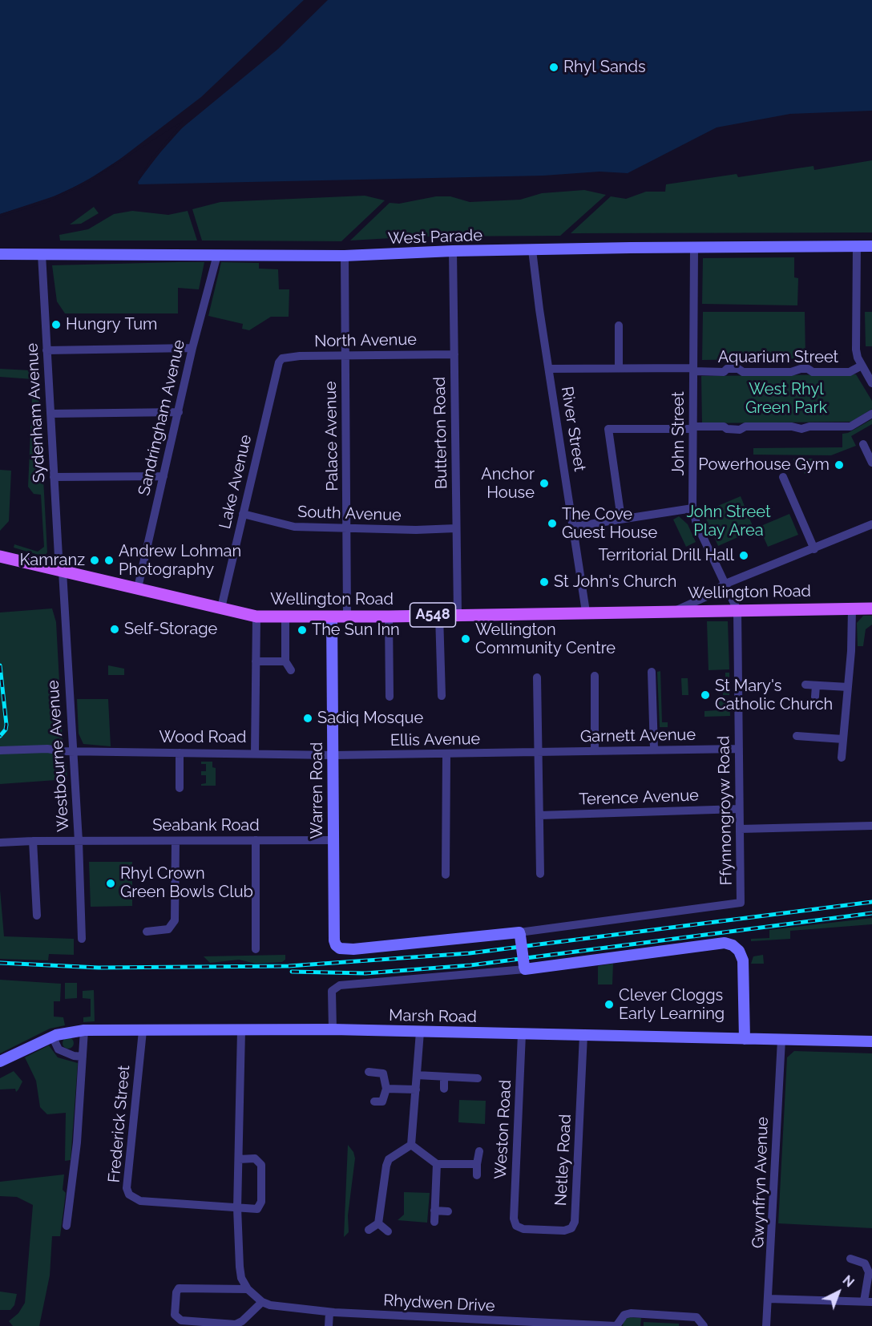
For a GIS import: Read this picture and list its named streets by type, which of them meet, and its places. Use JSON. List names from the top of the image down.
{
  "streets": {
    "main road": ["Wellington Road", "A548"],
    "street": [
      "West Parade",
      "North Avenue",
      "Aquarium Street",
      "Sydenham Avenue",
      "Sandringham Avenue",
      "River Street",
      "Butterton Road",
      "John Street",
      "Palace Avenue",
      "Lake Avenue",
      "South Avenue",
      "Garnett Avenue",
      "Wood Road",
      "Ellis Avenue",
      "Westbourne Avenue",
      "Warren Road",
      "Terence Avenue",
      "Ffynnongroyw Road",
      "Seabank Road",
      "Marsh Road",
      "Frederick Street",
      "Weston Road",
      "Netley Road",
      "Gwynfryn Avenue",
      "Rhydwen Drive"
    ]
  },
  "crossings": [
    ["West Parade", "Sydenham Avenue"],
    ["West Parade", "Sandringham Avenue"],
    ["West Parade", "River Street"],
    ["West Parade", "Butterton Road"],
    ["West Parade", "John Street"],
    ["West Parade", "Palace Avenue"],
    ["North Avenue", "Butterton Road"],
    ["North Avenue", "Palace Avenue"],
    ["North Avenue", "Lake Avenue"],
    ["Aquarium Street", "River Street"],
    ["Aquarium Street", "John Street"],
    ["Sydenham Avenue", "Wellington Road"],
    ["Sydenham Avenue", "Westbourne Avenue"],
    ["Sandringham Avenue", "Wellington Road"],
    ["River Street", "Wellington Road"],
    ["Butterton Road", "South Avenue"],
    ["Butterton Road", "Wellington Road"],
    ["John Street", "Wellington Road"],
    ["John Street", "Ffynnongroyw Road"],
    ["Palace Avenue", "South Avenue"],
    ["Palace Avenue", "Wellington Road"],
    ["Lake Avenue", "South Avenue"],
    ["Lake Avenue", "Wellington Road"],
    ["Wellington Road", "Westbourne Avenue"],
    ["Wellington Road", "Warren Road"],
    ["Wellington Road", "Ffynnongroyw Road"],
    ["Garnett Avenue", "Ellis Avenue"],
    ["Garnett Avenue", "Ffynnongroyw Road"],
    ["Wood Road", "Ellis Avenue"],
    ["Wood Road", "Westbourne Avenue"],
    ["Wood Road", "Warren Road"],
    ["Ellis Avenue", "Warren Road"],
    ["Westbourne Avenue", "Seabank Road"],
    ["Warren Road", "Ffynnongroyw Road"],
    ["Warren Road", "Seabank Road"],
    ["Terence Avenue", "Ffynnongroyw Road"],
    ["Marsh Road", "Frederick Street"],
    ["Marsh Road", "Weston Road"],
    ["Marsh Road", "Netley Road"],
    ["Marsh Road", "Gwynfryn Avenue"],
    ["Marsh Road", "Rhydwen Drive"],
    ["Frederick Street", "Rhydwen Drive"],
    ["Weston Road", "Netley Road"]
  ],
  "parks": ["West Rhyl Green Park", "John Street Play Area"],
  "places": [
    "Rhyl Sands",
    "Hungry Tum",
    "Powerhouse Gym",
    "Anchor House",
    "The Cove Guest House",
    "Territorial Drill Hall",
    "Kamranz",
    "Andrew Lohman Photography",
    "St John's Church",
    "Self-Storage",
    "The Sun Inn",
    "Wellington Community Centre",
    "St Mary's Catholic Church",
    "Sadiq Mosque",
    "Rhyl Crown Green Bowls Club",
    "Clever Cloggs Early Learning"
  ],
  "north": "top right"
}
